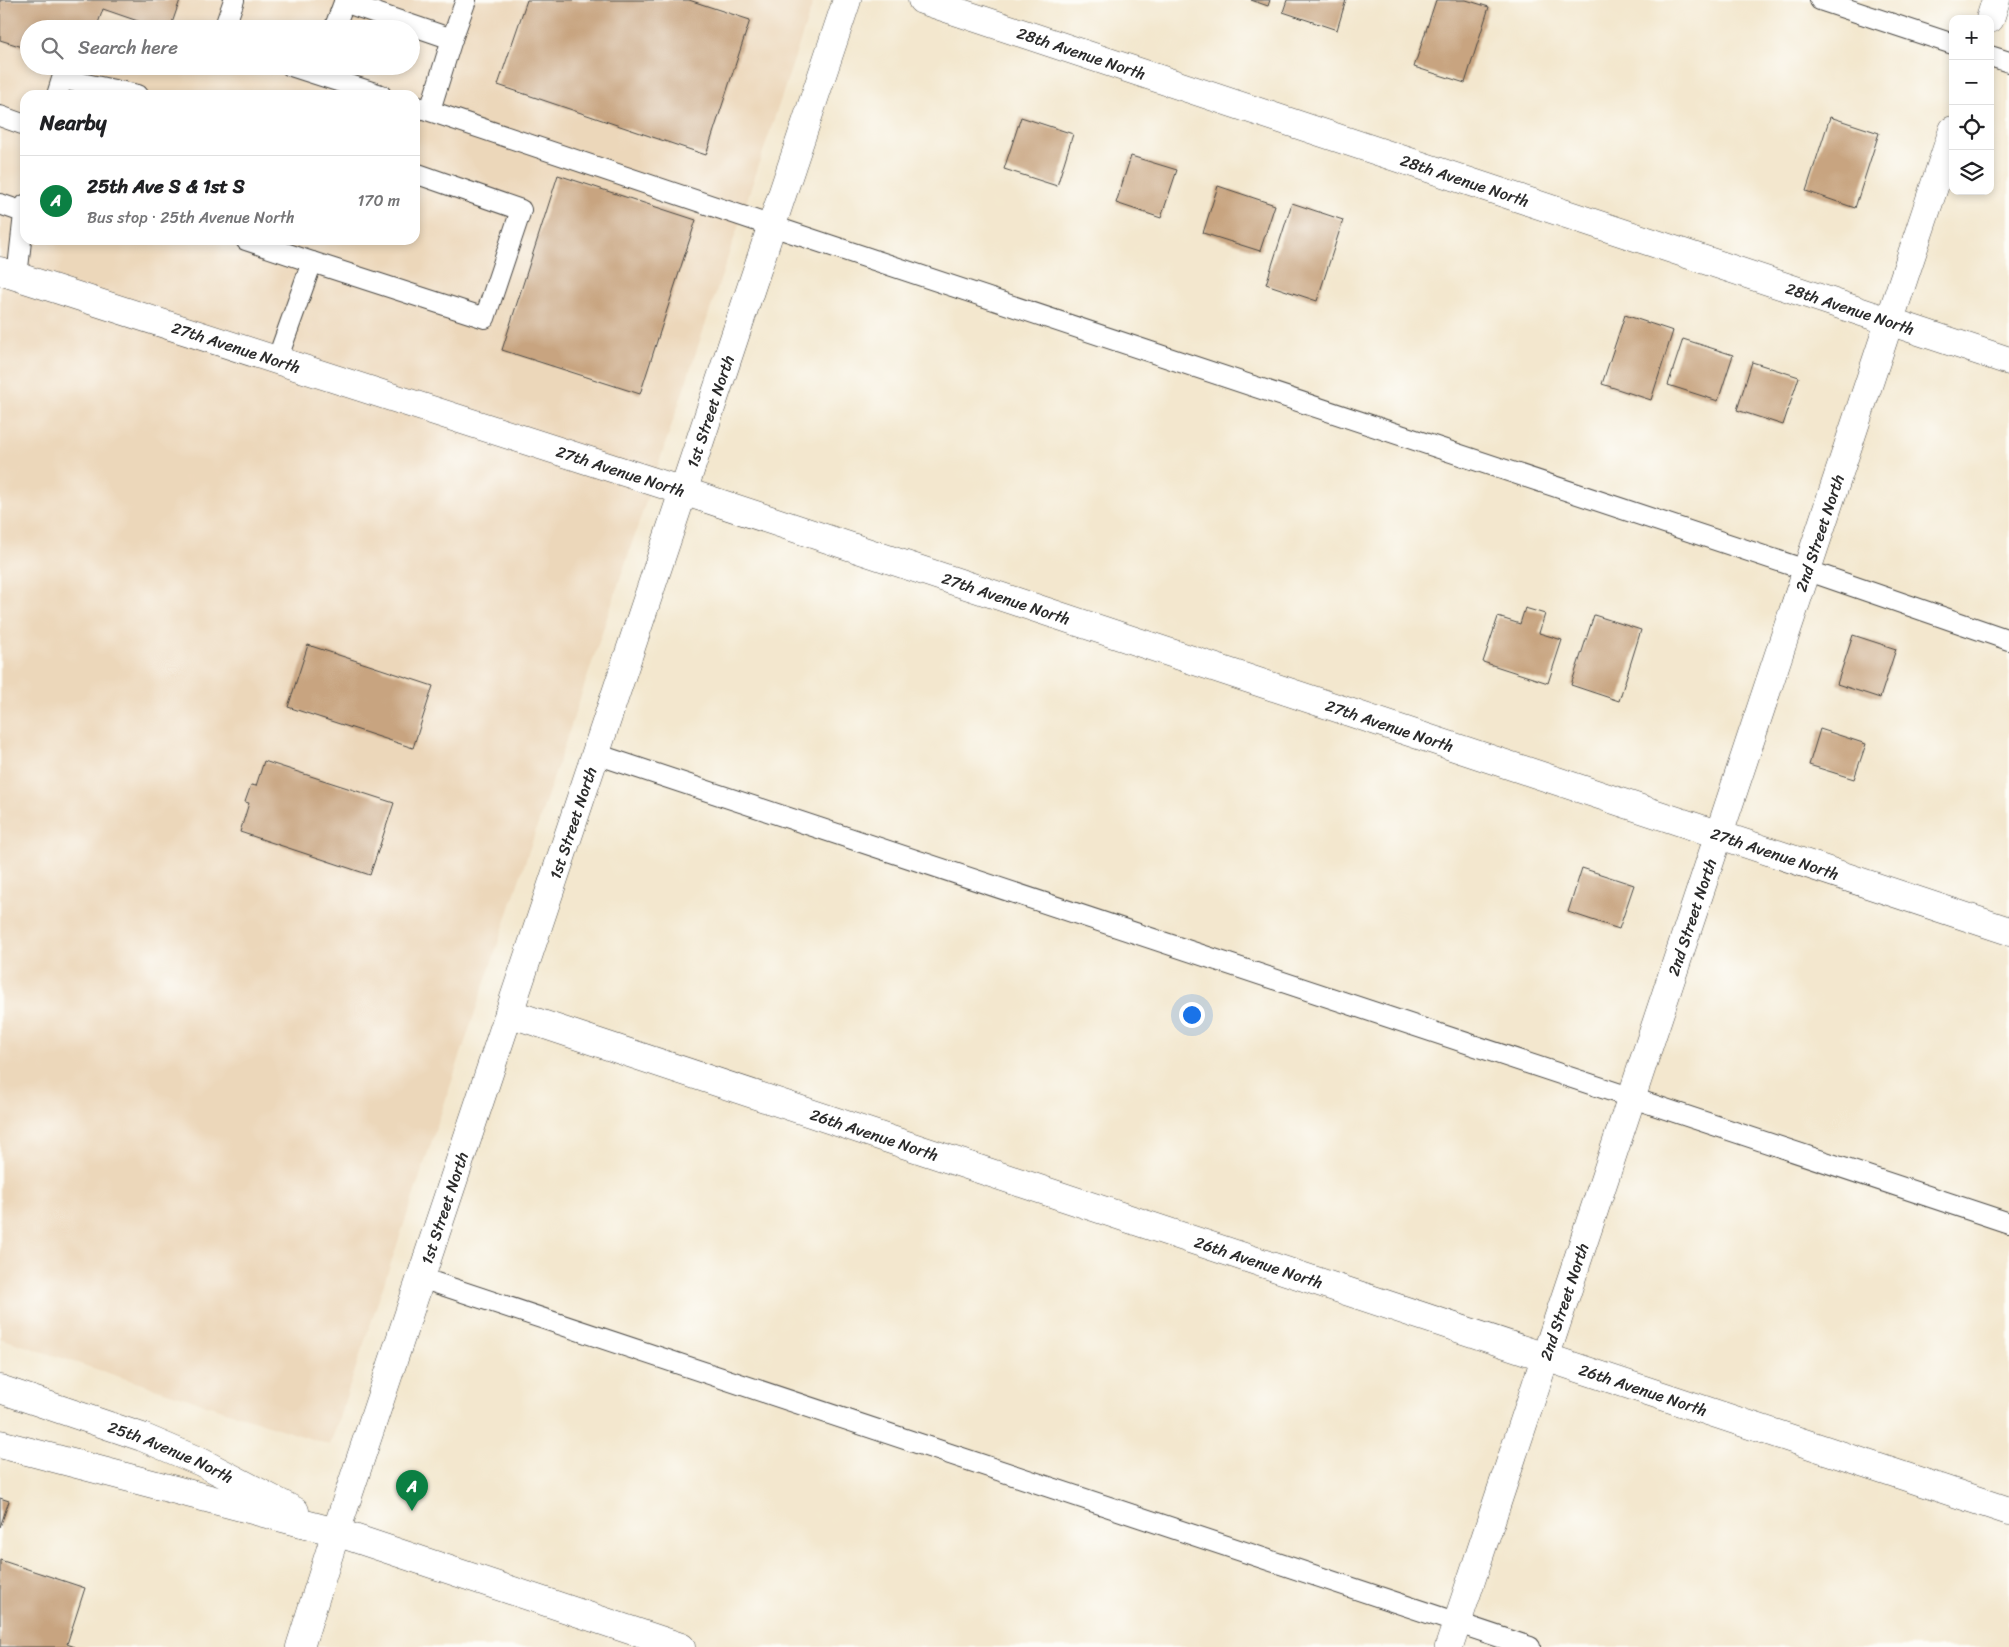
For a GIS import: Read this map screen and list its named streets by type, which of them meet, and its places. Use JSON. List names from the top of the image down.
{
  "streets": {
    "street": [
      "28th Avenue North",
      "27th Avenue North",
      "1st Street North",
      "2nd Street North",
      "26th Avenue North",
      "25th Avenue North"
    ]
  },
  "crossings": [
    ["28th Avenue North", "2nd Street North"],
    ["27th Avenue North", "1st Street North"],
    ["27th Avenue North", "2nd Street North"],
    ["1st Street North", "26th Avenue North"],
    ["1st Street North", "25th Avenue North"],
    ["2nd Street North", "26th Avenue North"]
  ],
  "page": {
    "map_buttons": ["+", "−"],
    "search": "Search here",
    "heading": "Nearby",
    "list": [
      {
        "mark": "A",
        "name": "25th Ave S & 1st S",
        "note": "Bus stop · 25th Avenue North",
        "value": "170 m"
      }
    ],
    "pins": "A"
  }
}
